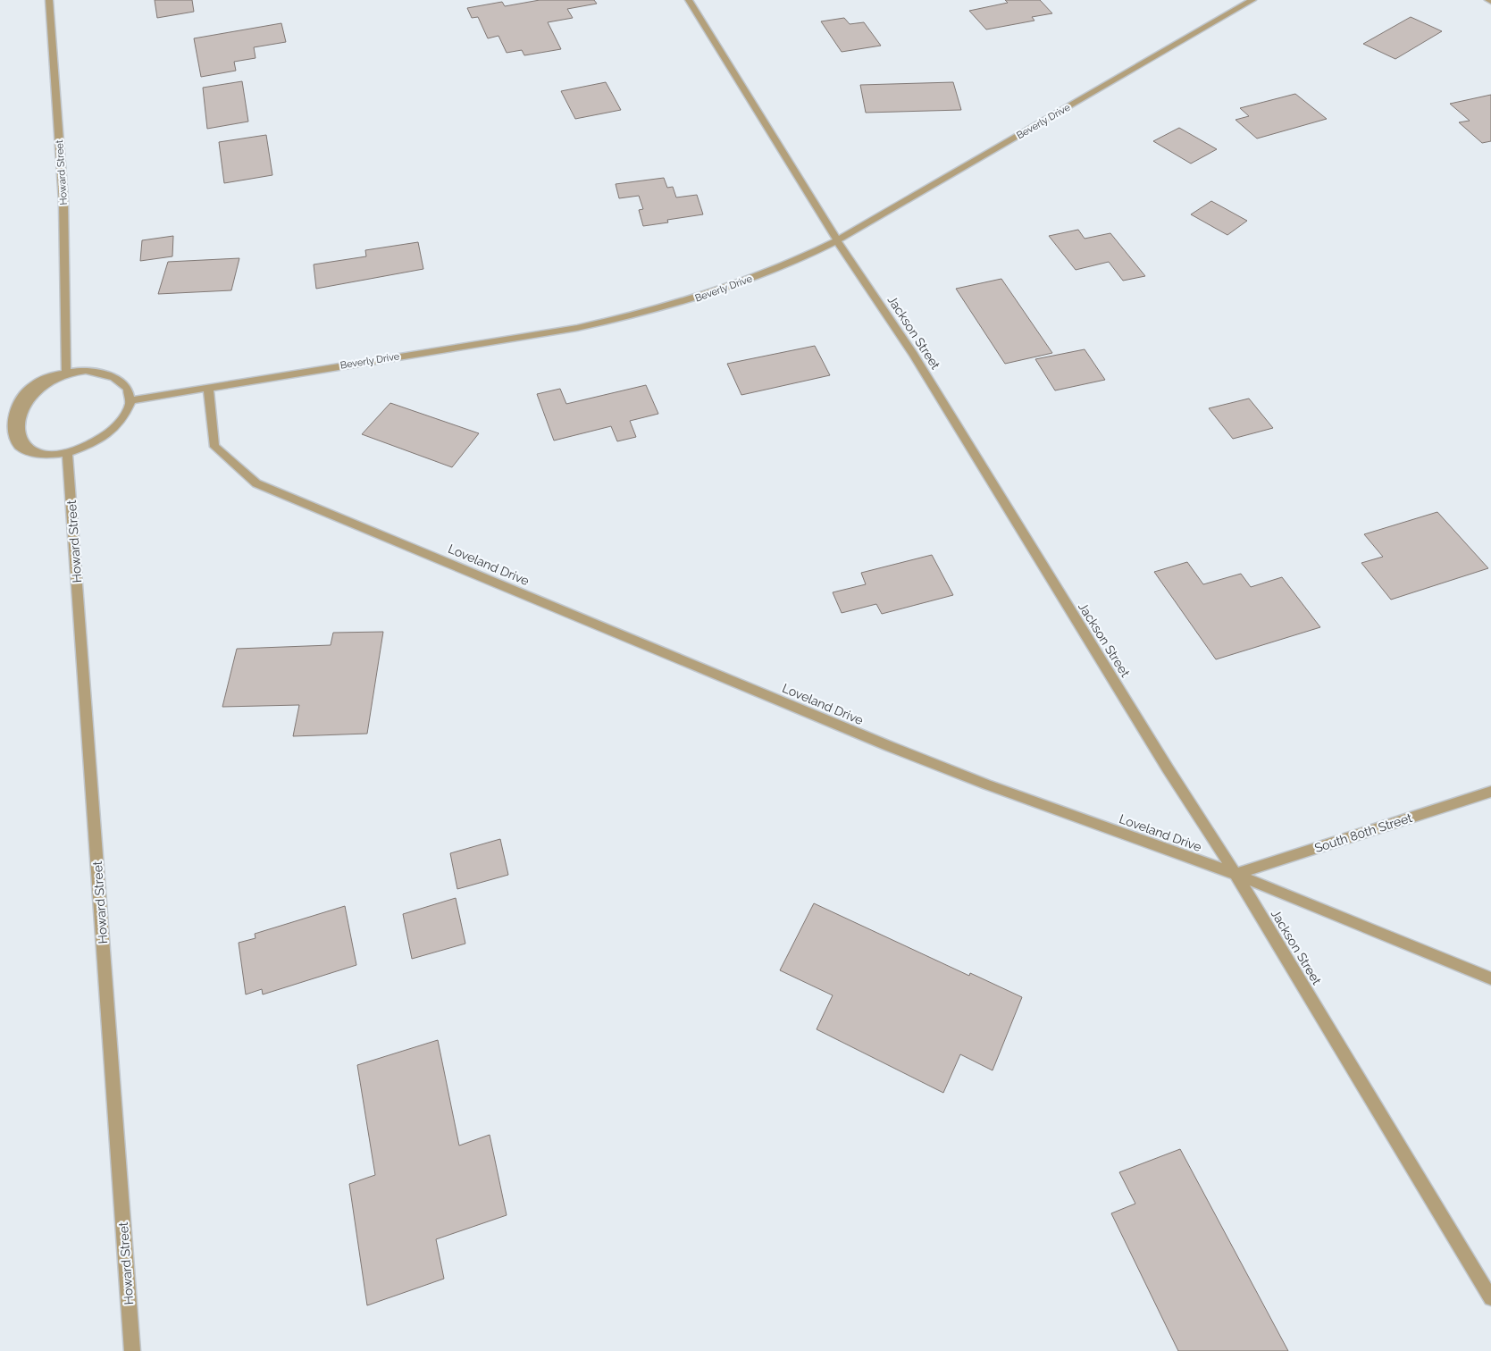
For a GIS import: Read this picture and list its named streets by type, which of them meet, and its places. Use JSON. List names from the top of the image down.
{
  "streets": {
    "street": [
      "Beverly Drive",
      "Howard Street",
      "Jackson Street",
      "Loveland Drive",
      "South 80th Street"
    ]
  },
  "crossings": [
    ["Beverly Drive", "Howard Street"],
    ["Beverly Drive", "Jackson Street"],
    ["Beverly Drive", "Loveland Drive"],
    ["Jackson Street", "Loveland Drive"],
    ["Jackson Street", "South 80th Street"],
    ["Loveland Drive", "South 80th Street"]
  ]
}
